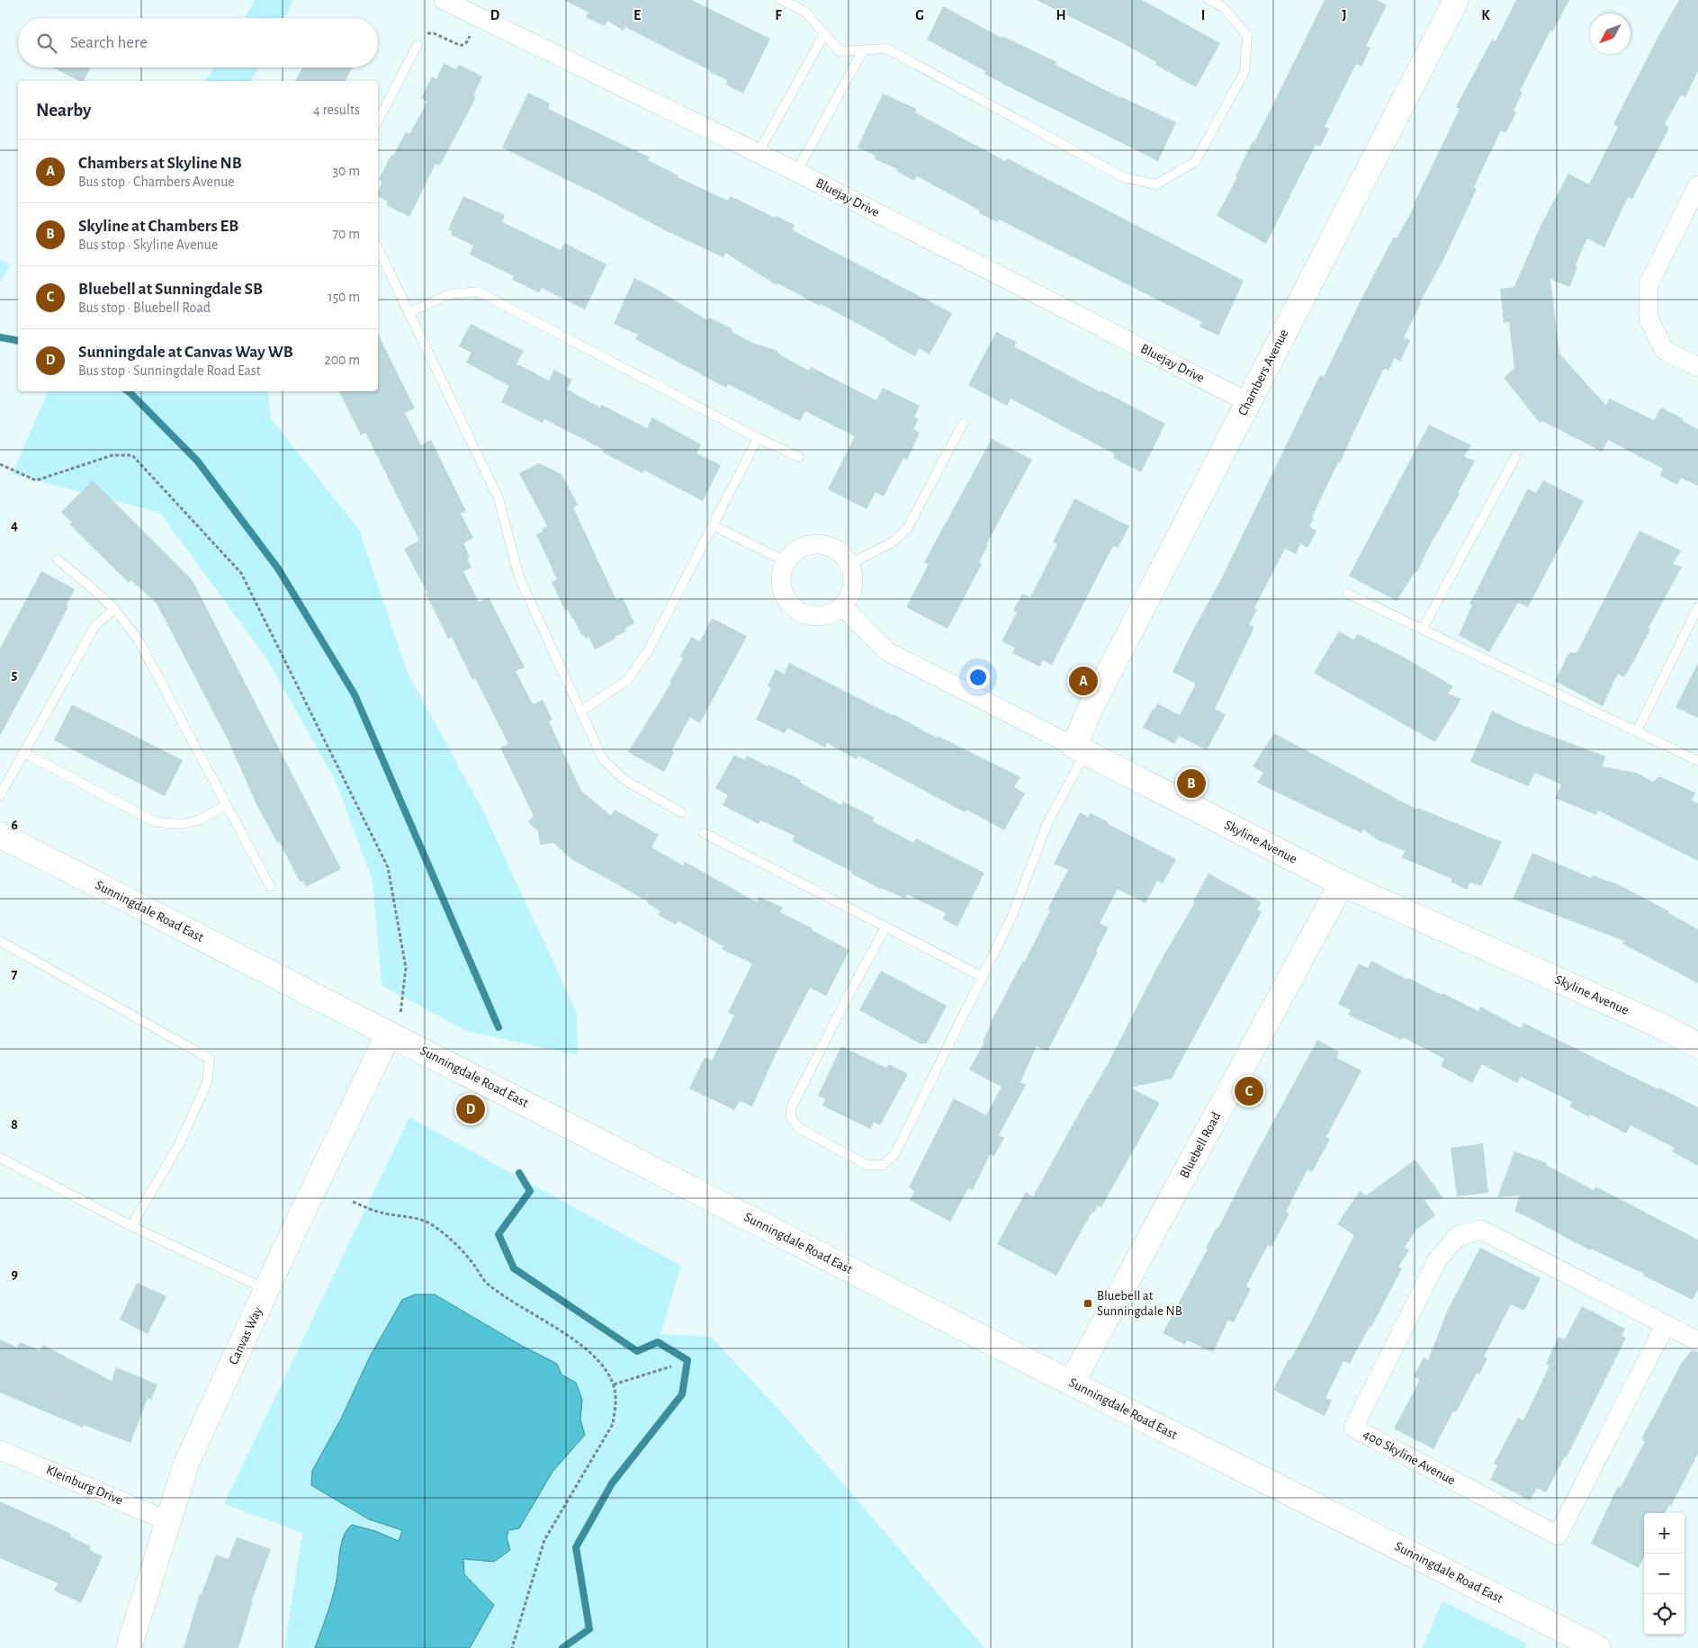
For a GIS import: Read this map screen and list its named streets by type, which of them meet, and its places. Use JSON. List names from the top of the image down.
{
  "streets": {
    "street": [
      "Bluejay Drive",
      "Chambers Avenue",
      "Skyline Avenue",
      "Sunningdale Road East",
      "Bluebell Road",
      "Canvas Way",
      "400 Skyline Avenue",
      "Kleinburg Drive"
    ]
  },
  "crossings": [
    ["Bluejay Drive", "Chambers Avenue"],
    ["Chambers Avenue", "Skyline Avenue"],
    ["Skyline Avenue", "Bluebell Road"],
    ["Sunningdale Road East", "Bluebell Road"],
    ["Sunningdale Road East", "Canvas Way"],
    ["Canvas Way", "Kleinburg Drive"]
  ],
  "places": {
    "transit": ["Bluebell at Sunningdale NB"]
  },
  "north": "bottom left",
  "page": {
    "search": "Search here",
    "heading": ["Nearby", "4 results"],
    "list": [
      {
        "mark": "A",
        "name": "Chambers at Skyline NB",
        "note": "Bus stop · Chambers Avenue",
        "value": "30 m"
      },
      {
        "mark": "B",
        "name": "Skyline at Chambers EB",
        "note": "Bus stop · Skyline Avenue",
        "value": "70 m"
      },
      {
        "mark": "C",
        "name": "Bluebell at Sunningdale SB",
        "note": "Bus stop · Bluebell Road",
        "value": "150 m"
      },
      {
        "mark": "D",
        "name": "Sunningdale at Canvas Way WB",
        "note": "Bus stop · Sunningdale Road East",
        "value": "200 m"
      }
    ],
    "pins": [
      "A",
      "B",
      "C",
      "D"
    ],
    "map_buttons": ["+", "−"]
  },
  "grid": {
    "columns": [
      "D",
      "E",
      "F",
      "G",
      "H",
      "I",
      "J",
      "K"
    ],
    "rows": [
      "4",
      "5",
      "6",
      "7",
      "8",
      "9"
    ]
  }
}
